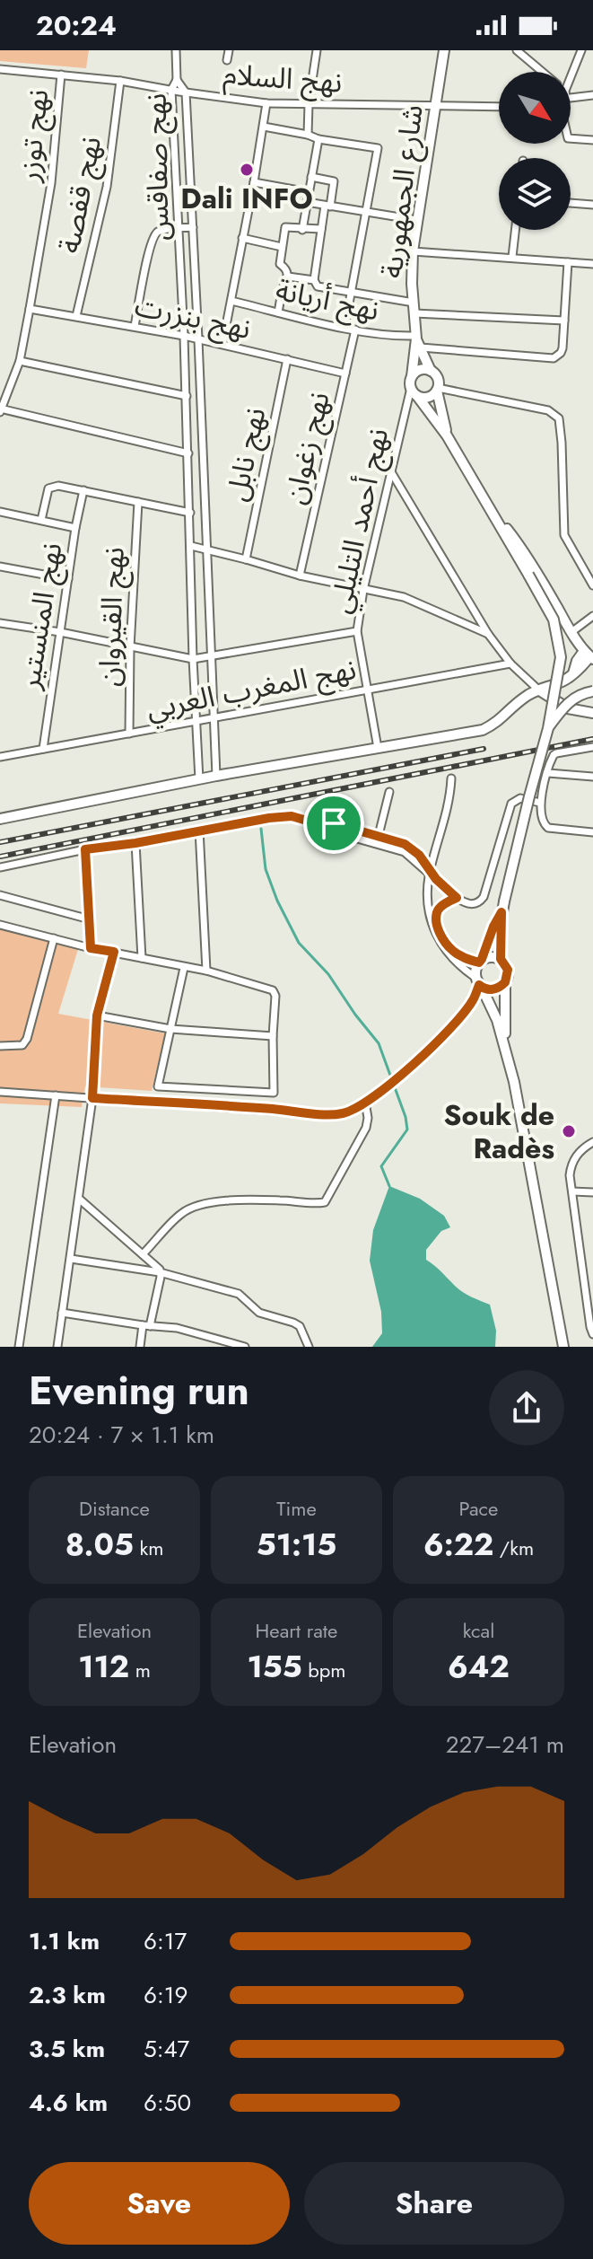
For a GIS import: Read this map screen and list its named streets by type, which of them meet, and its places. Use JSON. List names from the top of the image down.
{
  "streets": {
    "main road": ["شارع الجمهورية"],
    "street": [
      "نهج السلام",
      "نهج توزر",
      "نهج صفاقس",
      "نهج قفصة",
      "نهج أريانة",
      "نهج بنزرت",
      "نهج زغوان",
      "نهج نابل",
      "نهج أحمد التليلي",
      "نهج المنستير",
      "نهج القيروان",
      "نهج المغرب العربي"
    ]
  },
  "crossings": [
    ["نهج السلام", "نهج توزر"],
    ["نهج السلام", "نهج صفاقس"],
    ["نهج السلام", "شارع الجمهورية"],
    ["نهج السلام", "نهج قفصة"],
    ["نهج توزر", "نهج بنزرت"],
    ["نهج صفاقس", "نهج بنزرت"],
    ["نهج صفاقس", "نهج المغرب العربي"],
    ["شارع الجمهورية", "نهج أريانة"],
    ["نهج قفصة", "نهج بنزرت"],
    ["نهج أريانة", "نهج زغوان"],
    ["نهج بنزرت", "نهج زغوان"],
    ["نهج بنزرت", "نهج نابل"],
    ["نهج أحمد التليلي", "نهج المغرب العربي"],
    ["نهج المنستير", "نهج المغرب العربي"],
    ["نهج القيروان", "نهج المغرب العربي"]
  ],
  "places": ["Dali INFO", "Souk de Radès"],
  "north": "bottom right",
  "page": {
    "status": "20:24",
    "heading": ["Evening run", "20:24 · 7 × 1.1 km"],
    "stats": [
      ["Distance", "8.05 km"],
      ["Time", "51:15"],
      ["Pace", "6:22 /km"],
      ["Elevation", "112 m"],
      ["Heart rate", "155 bpm"],
      ["kcal", "642"]
    ],
    "chart": ["Elevation", "227–241 m"],
    "list": [
      {
        "name": "1.1 km",
        "note": "6:17"
      },
      {
        "name": "2.3 km",
        "note": "6:19"
      },
      {
        "name": "3.5 km",
        "note": "5:47"
      },
      {
        "name": "4.6 km",
        "note": "6:50"
      }
    ],
    "buttons": ["Save", "Share"]
  }
}
